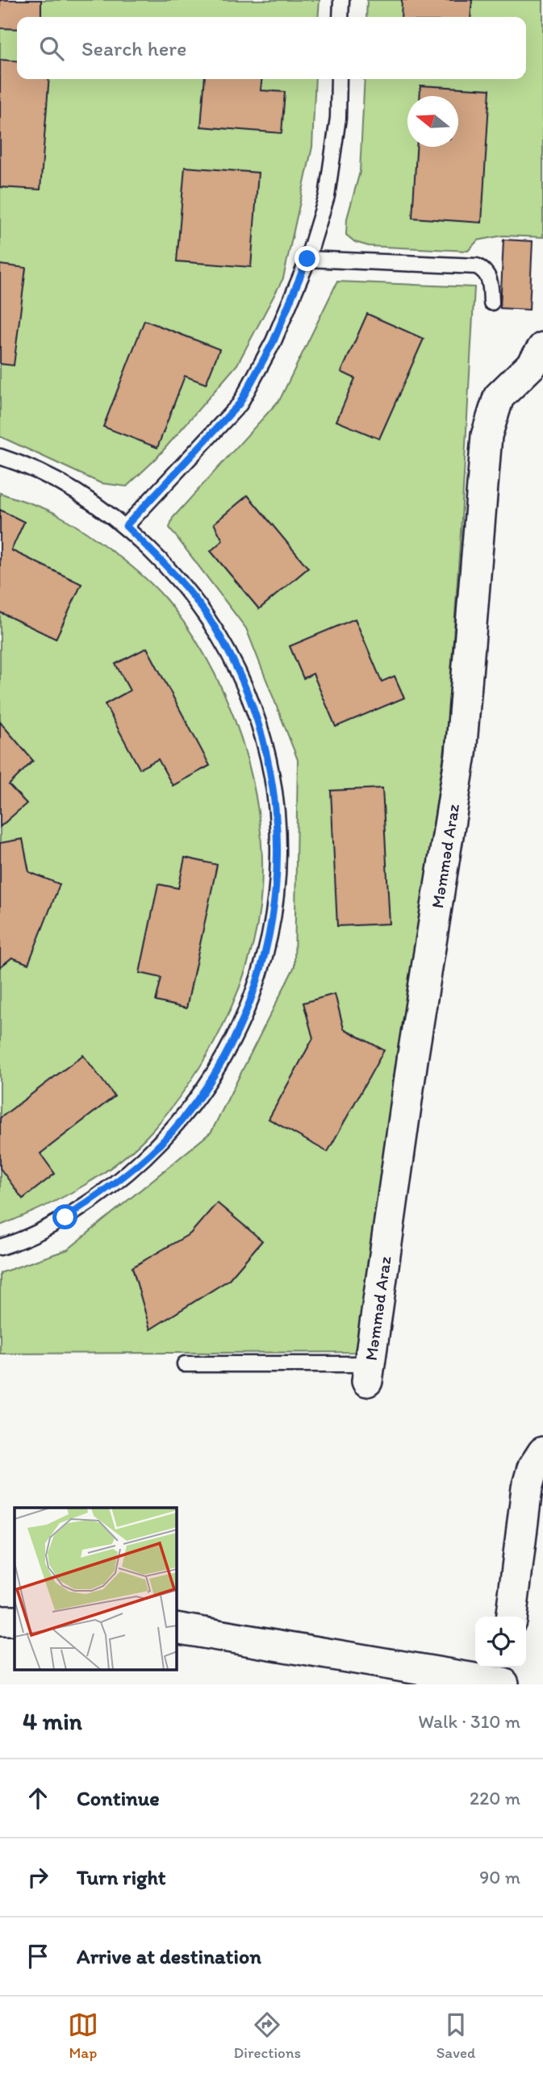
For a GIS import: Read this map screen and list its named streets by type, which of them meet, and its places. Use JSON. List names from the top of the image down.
{
  "streets": {
    "street": ["Məmməd Araz"]
  },
  "north": "left",
  "page": {
    "search": "Search here",
    "heading": ["4 min", "Walk · 310 m"],
    "list": [
      ["Continue", "220 m"],
      ["Turn right", "90 m"],
      "Arrive at destination"
    ],
    "nav": ["Map", "Directions", "Saved"]
  }
}
